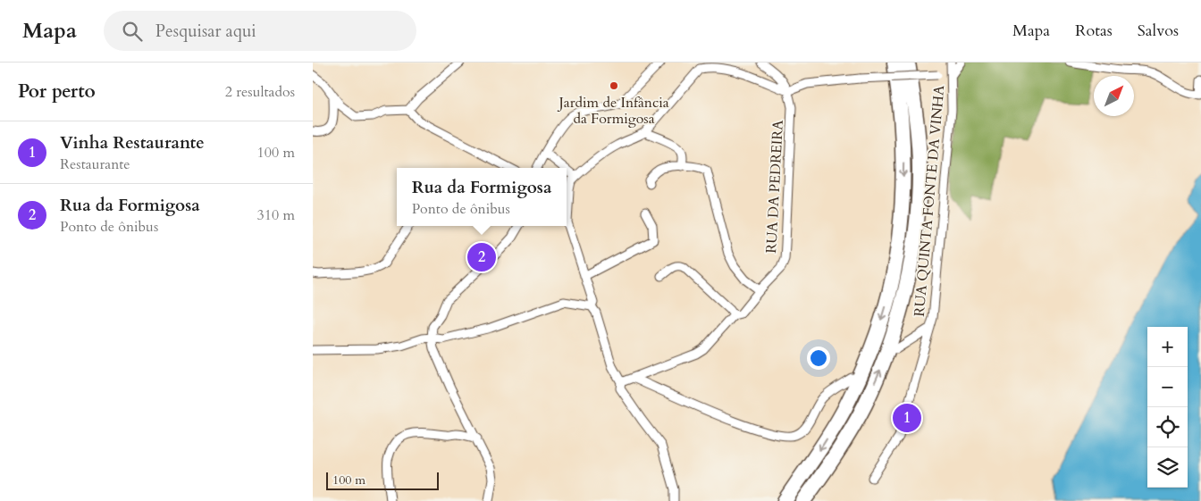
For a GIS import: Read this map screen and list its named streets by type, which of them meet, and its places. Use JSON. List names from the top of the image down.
{
  "streets": {
    "street": ["RUA DA PEDREIRA", "RUA QUINTA FONTE DA VINHA"]
  },
  "places": ["Jardim de Infância da Formigosa"],
  "scale_bar": "100 m",
  "north": "top right",
  "page": {
    "header": "Mapa",
    "search": "Pesquisar aqui",
    "nav": ["Mapa", "Rotas", "Salvos"],
    "heading": ["Por perto", "2 resultados"],
    "list": [
      {
        "mark": "1",
        "name": "Vinha Restaurante",
        "note": "Restaurante",
        "value": "100 m"
      },
      {
        "mark": "2",
        "name": "Rua da Formigosa",
        "note": "Ponto de ônibus",
        "value": "310 m"
      }
    ],
    "popup": ["Rua da Formigosa", "Ponto de ônibus"],
    "pins": ["2", "1"],
    "map_buttons": ["+", "−"],
    "scale": "100 m"
  }
}
